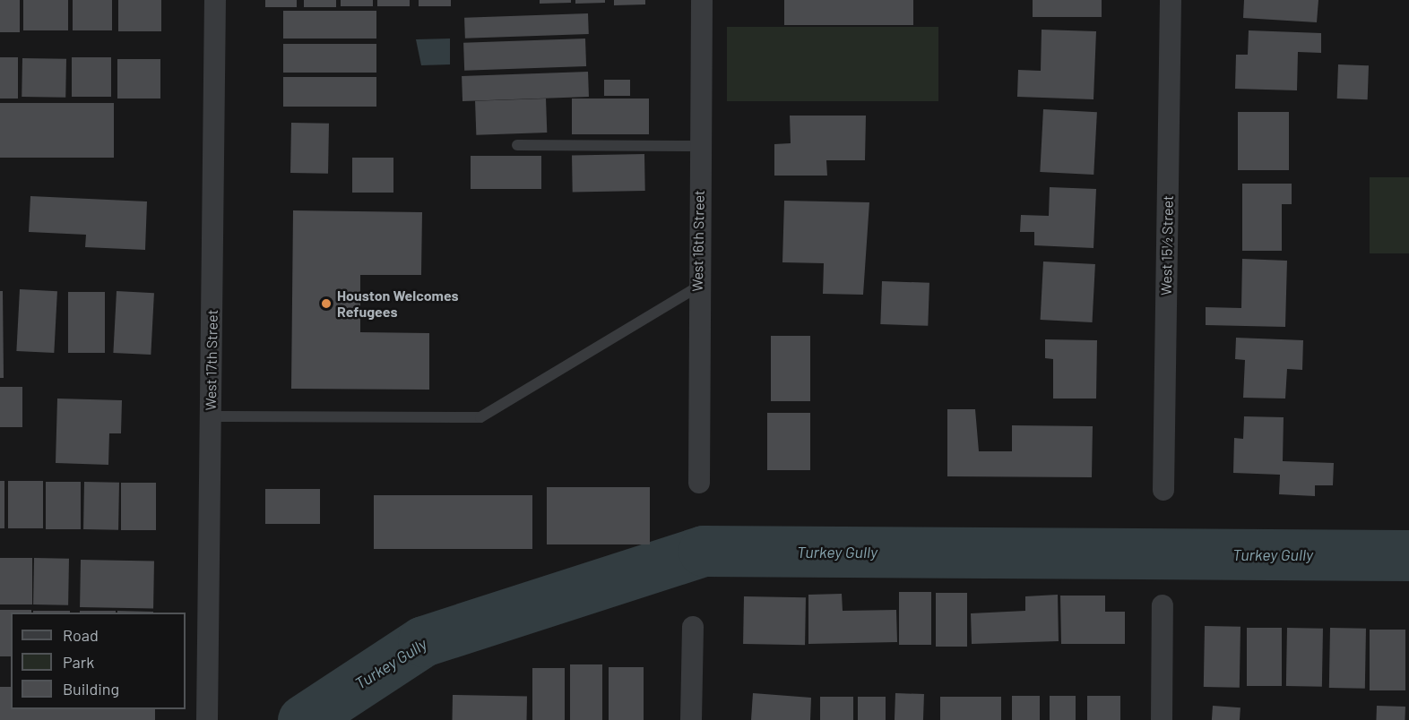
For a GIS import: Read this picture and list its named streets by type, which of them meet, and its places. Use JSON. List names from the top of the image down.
{
  "streets": {
    "street": ["West 16th Street", "West 15½ Street", "West 17th Street"]
  },
  "water": ["Turkey Gully"],
  "places": ["Houston Welcomes Refugees"],
  "legend": ["Road", "Park", "Building"]
}
